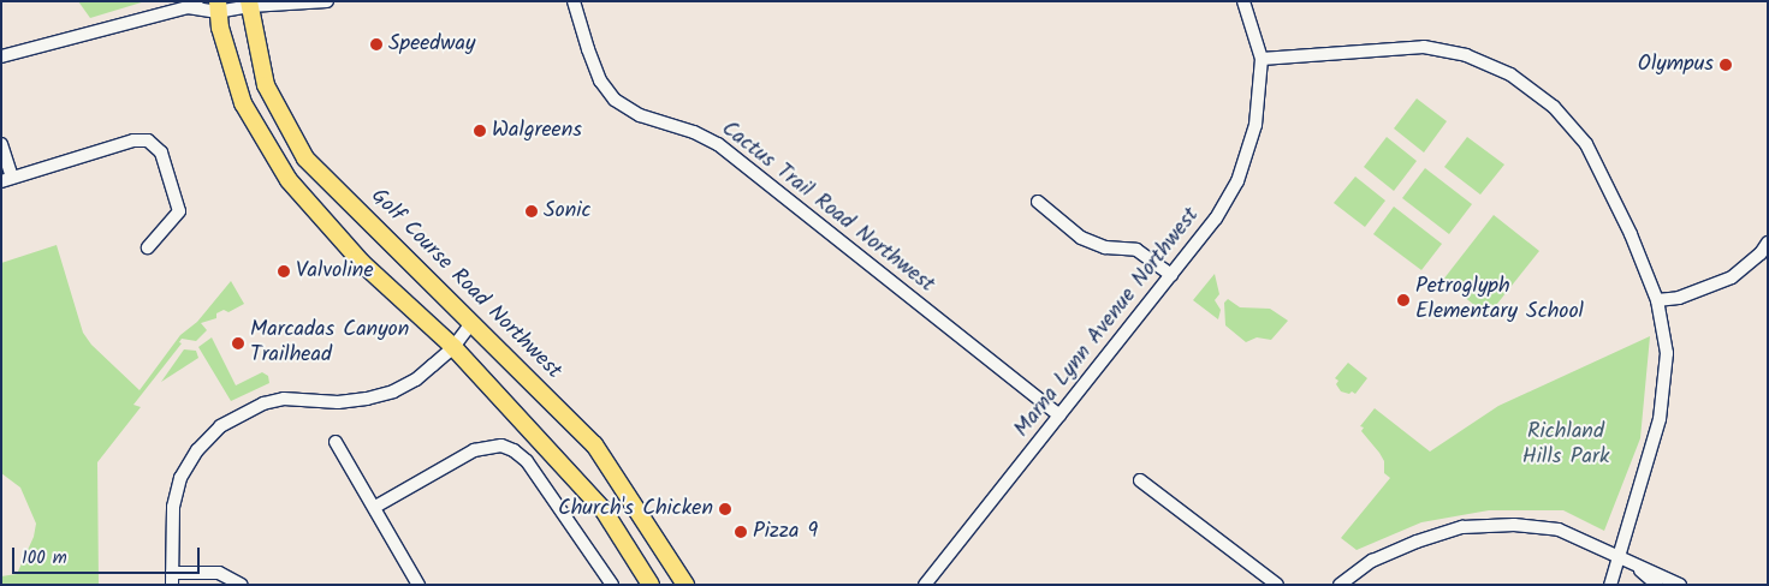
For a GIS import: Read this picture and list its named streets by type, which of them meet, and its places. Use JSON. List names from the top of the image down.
{
  "streets": {
    "main road": ["Golf Course Road Northwest"],
    "street": ["Cactus Trail Road Northwest", "Marna Lynn Avenue Northwest"]
  },
  "crossings": [
    ["Cactus Trail Road Northwest", "Marna Lynn Avenue Northwest"]
  ],
  "parks": ["Richland Hills Park"],
  "places": [
    "Speedway",
    "Olympus",
    "Walgreens",
    "Sonic",
    "Valvoline",
    "Petroglyph Elementary School",
    "Marcadas Canyon Trailhead",
    "Church's Chicken",
    "Pizza 9"
  ],
  "scale_bar": "100 m"
}
